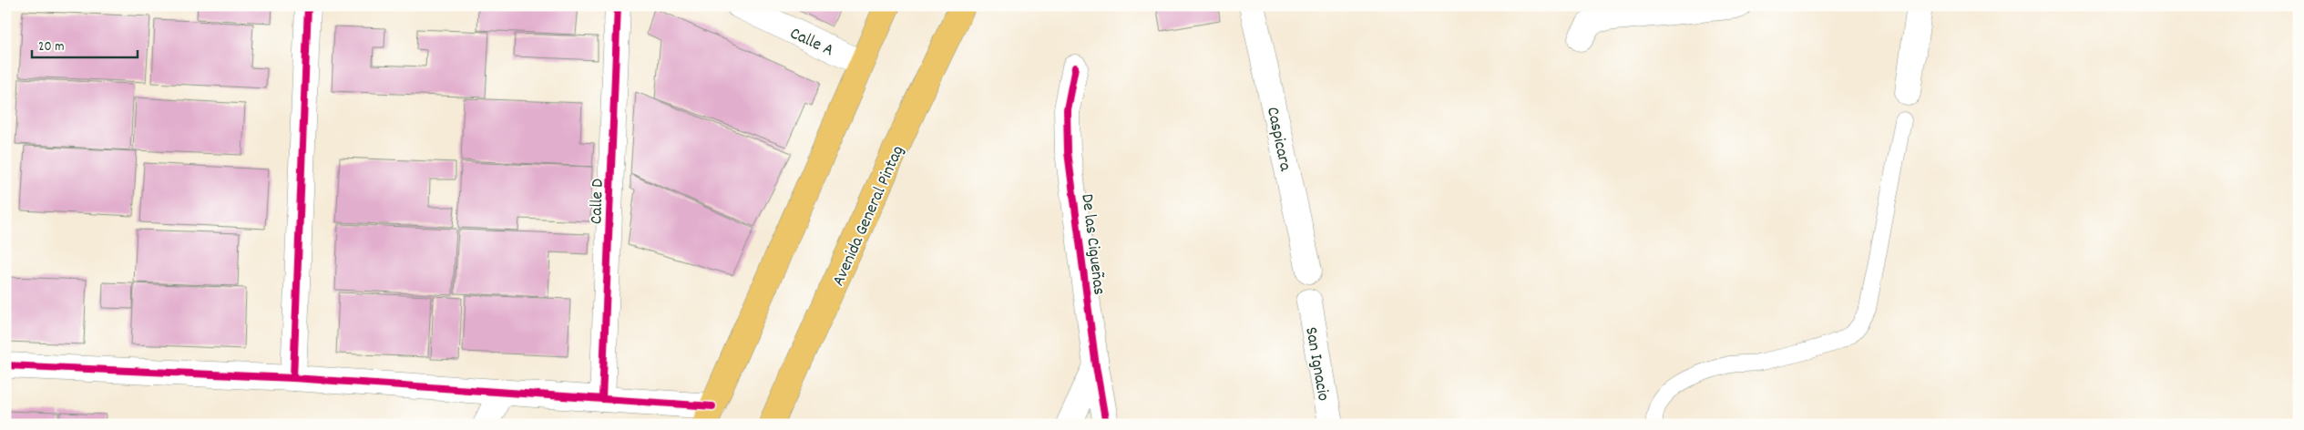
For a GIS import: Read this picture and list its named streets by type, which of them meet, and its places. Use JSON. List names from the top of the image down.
{
  "streets": {
    "highway": ["Avenida General Pintag"],
    "street": [
      "Calle A",
      "Caspicara",
      "Calle D",
      "De las Cigueñas",
      "San Ignacio"
    ]
  },
  "scale_bar": "20 m"
}
